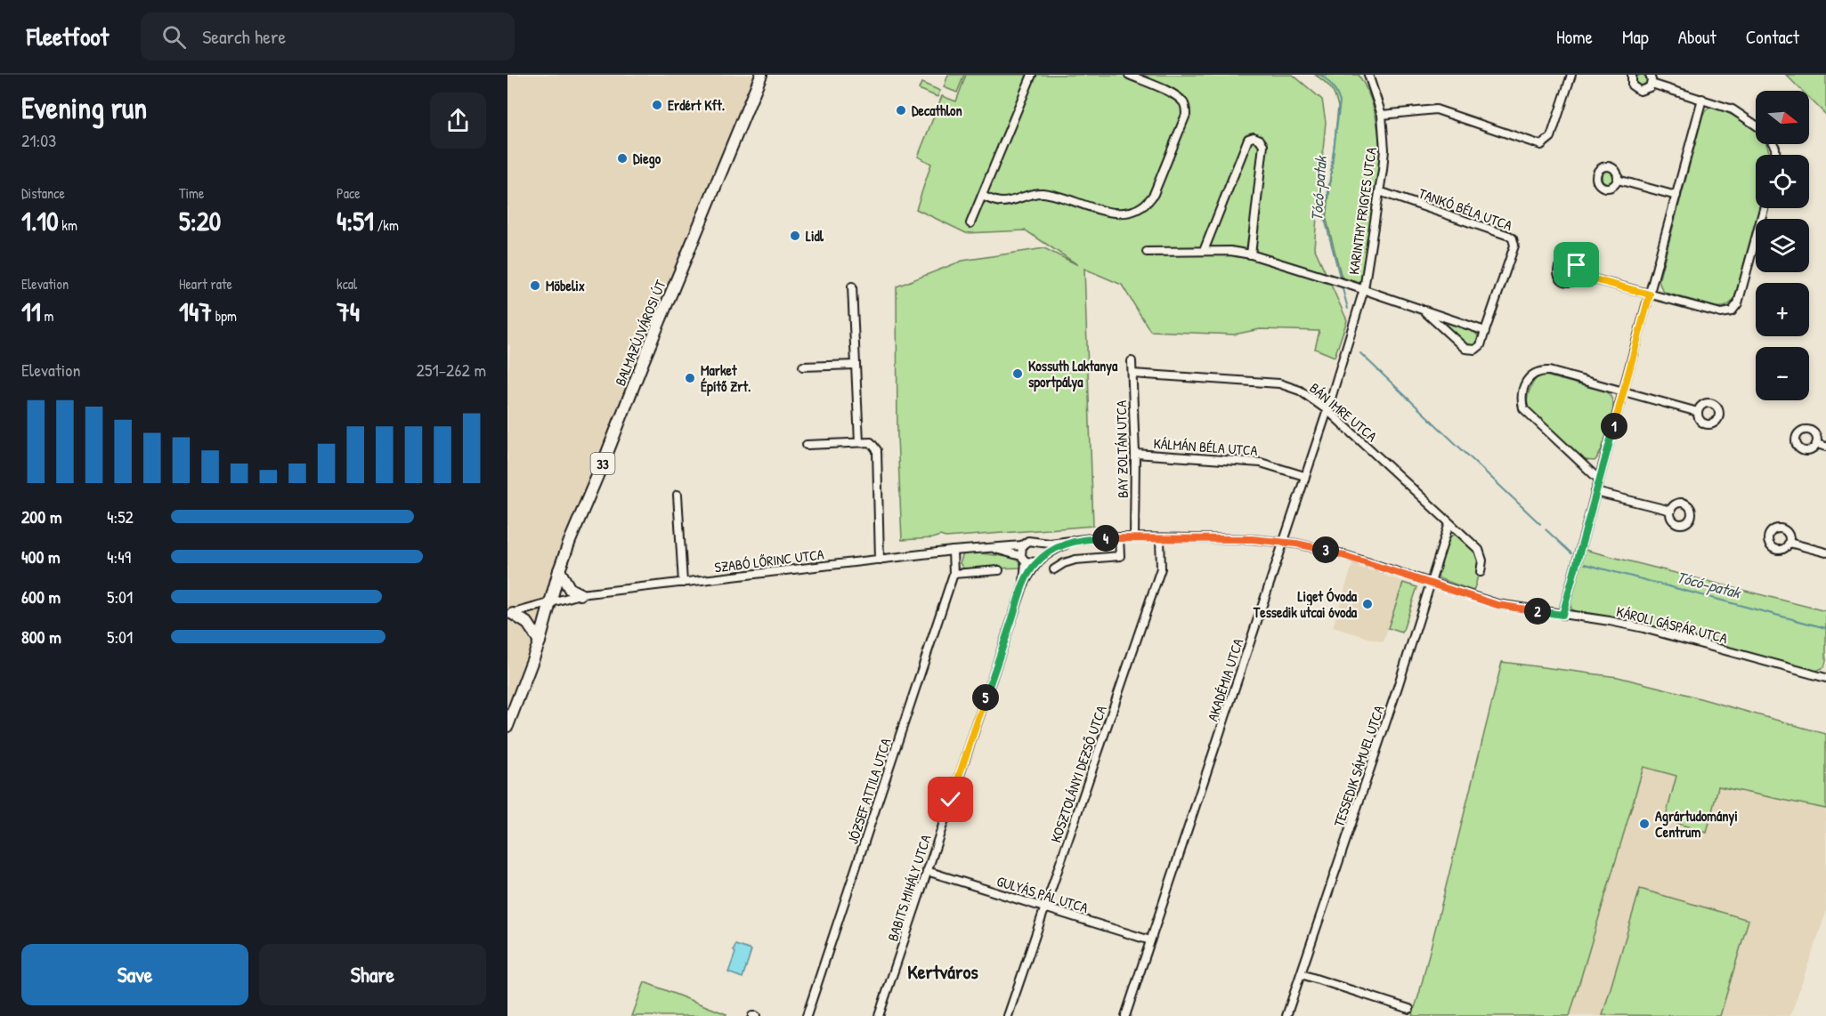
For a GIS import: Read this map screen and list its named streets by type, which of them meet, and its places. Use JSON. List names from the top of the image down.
{
  "streets": {
    "main road": ["BALMAZÚJVÁROSI ÚT", "33"],
    "street": [
      "TANKÓ BÉLA UTCA",
      "KARINTHY FRIGYES UTCA",
      "BÁN IMRE UTCA",
      "KÁLMÁN BÉLA UTCA",
      "BAY ZOLTÁN UTCA",
      "SZABÓ LŐRINC UTCA",
      "KÁROLI GÁSPÁR UTCA",
      "AKADÉMIA UTCA",
      "TESSEDIK SÁMUEL UTCA",
      "KOSZTOLÁNYI DEZSŐ UTCA",
      "JÓZSEF ATTILA UTCA",
      "BABITS MIHÁLY UTCA",
      "GULYÁS PÁL UTCA"
    ]
  },
  "crossings": [
    ["TANKÓ BÉLA UTCA", "KARINTHY FRIGYES UTCA"],
    ["TANKÓ BÉLA UTCA", "AKADÉMIA UTCA"],
    ["KARINTHY FRIGYES UTCA", "AKADÉMIA UTCA"],
    ["BALMAZÚJVÁROSI ÚT", "33"],
    ["BALMAZÚJVÁROSI ÚT", "SZABÓ LŐRINC UTCA"],
    ["BÁN IMRE UTCA", "BAY ZOLTÁN UTCA"],
    ["BÁN IMRE UTCA", "AKADÉMIA UTCA"],
    ["BÁN IMRE UTCA", "TESSEDIK SÁMUEL UTCA"],
    ["KÁLMÁN BÉLA UTCA", "BAY ZOLTÁN UTCA"],
    ["KÁLMÁN BÉLA UTCA", "AKADÉMIA UTCA"],
    ["33", "SZABÓ LŐRINC UTCA"],
    ["SZABÓ LŐRINC UTCA", "BABITS MIHÁLY UTCA"],
    ["KÁROLI GÁSPÁR UTCA", "TESSEDIK SÁMUEL UTCA"],
    ["AKADÉMIA UTCA", "GULYÁS PÁL UTCA"],
    ["KOSZTOLÁNYI DEZSŐ UTCA", "GULYÁS PÁL UTCA"],
    ["BABITS MIHÁLY UTCA", "GULYÁS PÁL UTCA"]
  ],
  "districts": ["Kertváros"],
  "water": ["Tócó-patak"],
  "places": [
    "Erdért Kft.",
    "Decathlon",
    "Diego",
    "Lidl",
    "Möbelix",
    "Kossuth Laktanya sportpálya",
    "Market Építő Zrt.",
    "Liget Óvoda Tessedik utcai óvoda",
    "Agrártudományi Centrum"
  ],
  "north": "right",
  "page": {
    "header": "Fleetfoot",
    "search": "Search here",
    "nav": [
      "Home",
      "Map",
      "About",
      "Contact"
    ],
    "heading": ["Evening run", "21:03"],
    "map_buttons": ["+", "−"],
    "stats": [
      ["Distance", "1.10 km"],
      ["Time", "5:20"],
      ["Pace", "4:51 /km"],
      ["Elevation", "11 m"],
      ["Heart rate", "147 bpm"],
      ["kcal", "74"]
    ],
    "chart": ["Elevation", "251–262 m"],
    "pins": [
      "1",
      "4",
      "3",
      "2",
      "5"
    ],
    "list": [
      {
        "name": "200 m",
        "note": "4:52"
      },
      {
        "name": "400 m",
        "note": "4:49"
      },
      {
        "name": "600 m",
        "note": "5:01"
      },
      {
        "name": "800 m",
        "note": "5:01"
      }
    ],
    "buttons": ["Save", "Share"]
  }
}
